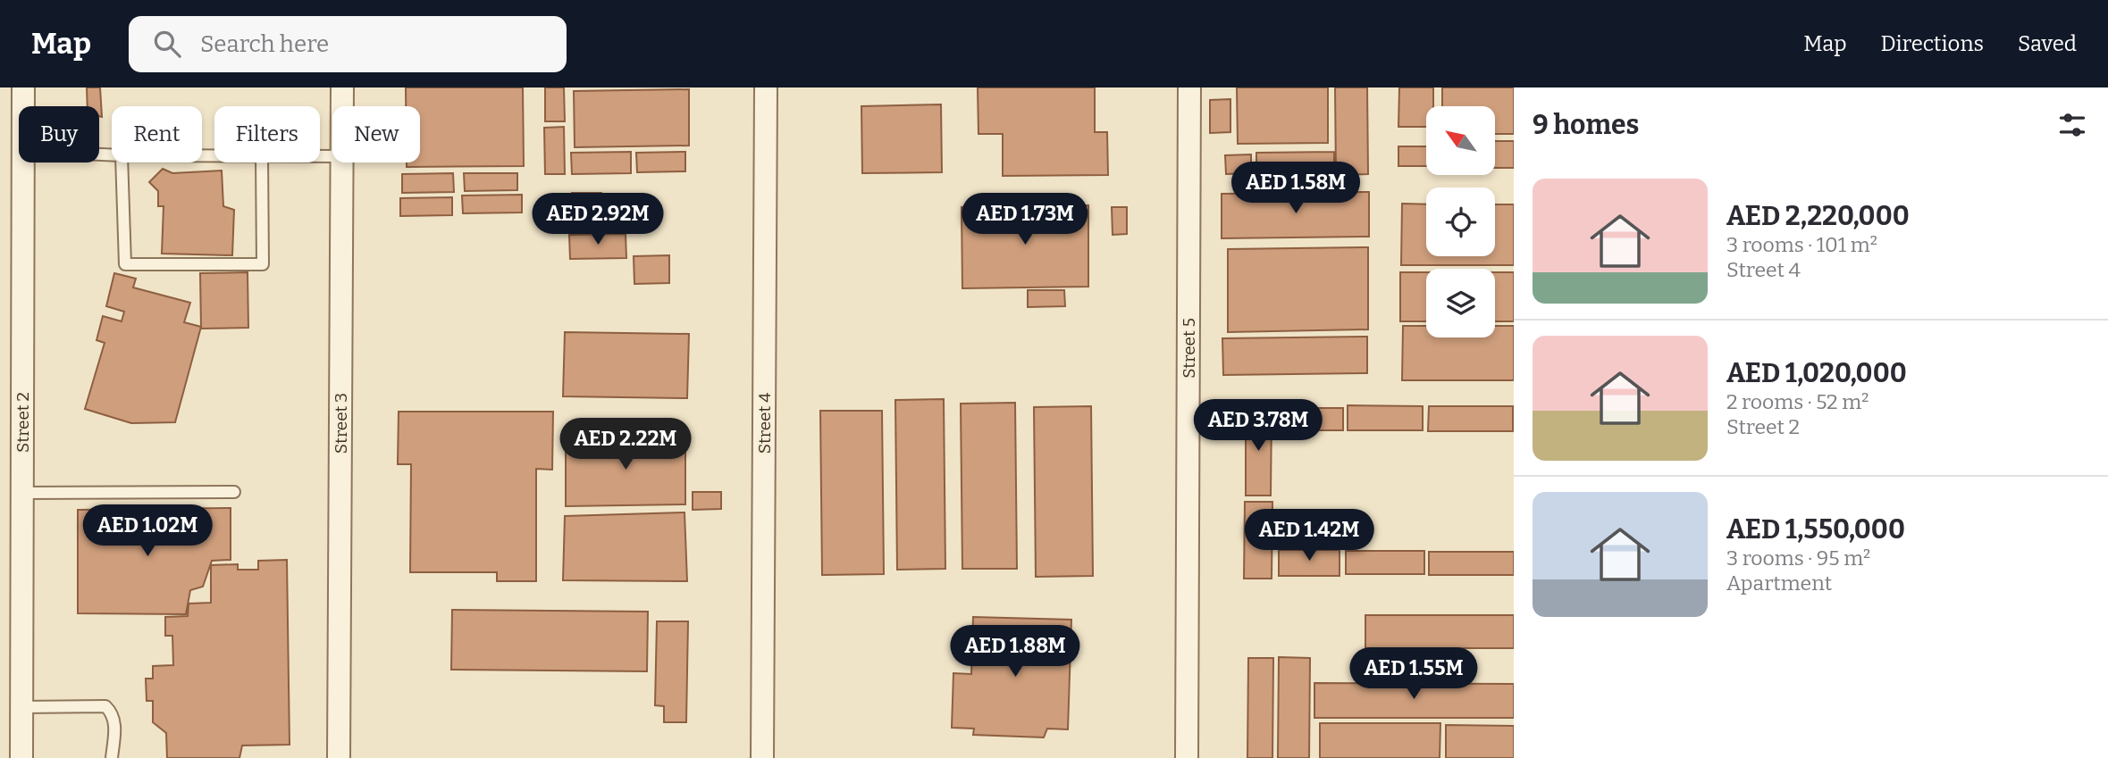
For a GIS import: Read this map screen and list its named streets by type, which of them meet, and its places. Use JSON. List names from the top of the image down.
{
  "streets": {
    "street": [
      "Street 5",
      "Street 2",
      "Street 3",
      "Street 4"
    ]
  },
  "north": "top left",
  "page": {
    "header": "Map",
    "search": "Search here",
    "nav": ["Map", "Directions", "Saved"],
    "heading": "9 homes",
    "chip": [
      "Buy",
      "Rent",
      "Filters",
      "New"
    ],
    "price": [
      "AED 1.58M",
      "AED 2.92M",
      "AED 1.73M",
      "AED 3.78M",
      "AED 2.22M",
      "AED 1.02M",
      "AED 1.42M",
      "AED 1.88M",
      "AED 1.55M"
    ],
    "list": [
      {
        "name": "AED 2,220,000",
        "note": "3 rooms · 101 m² · Street 4"
      },
      {
        "name": "AED 1,020,000",
        "note": "2 rooms · 52 m² · Street 2"
      },
      {
        "name": "AED 1,550,000",
        "note": "3 rooms · 95 m² · Apartment"
      }
    ]
  }
}
